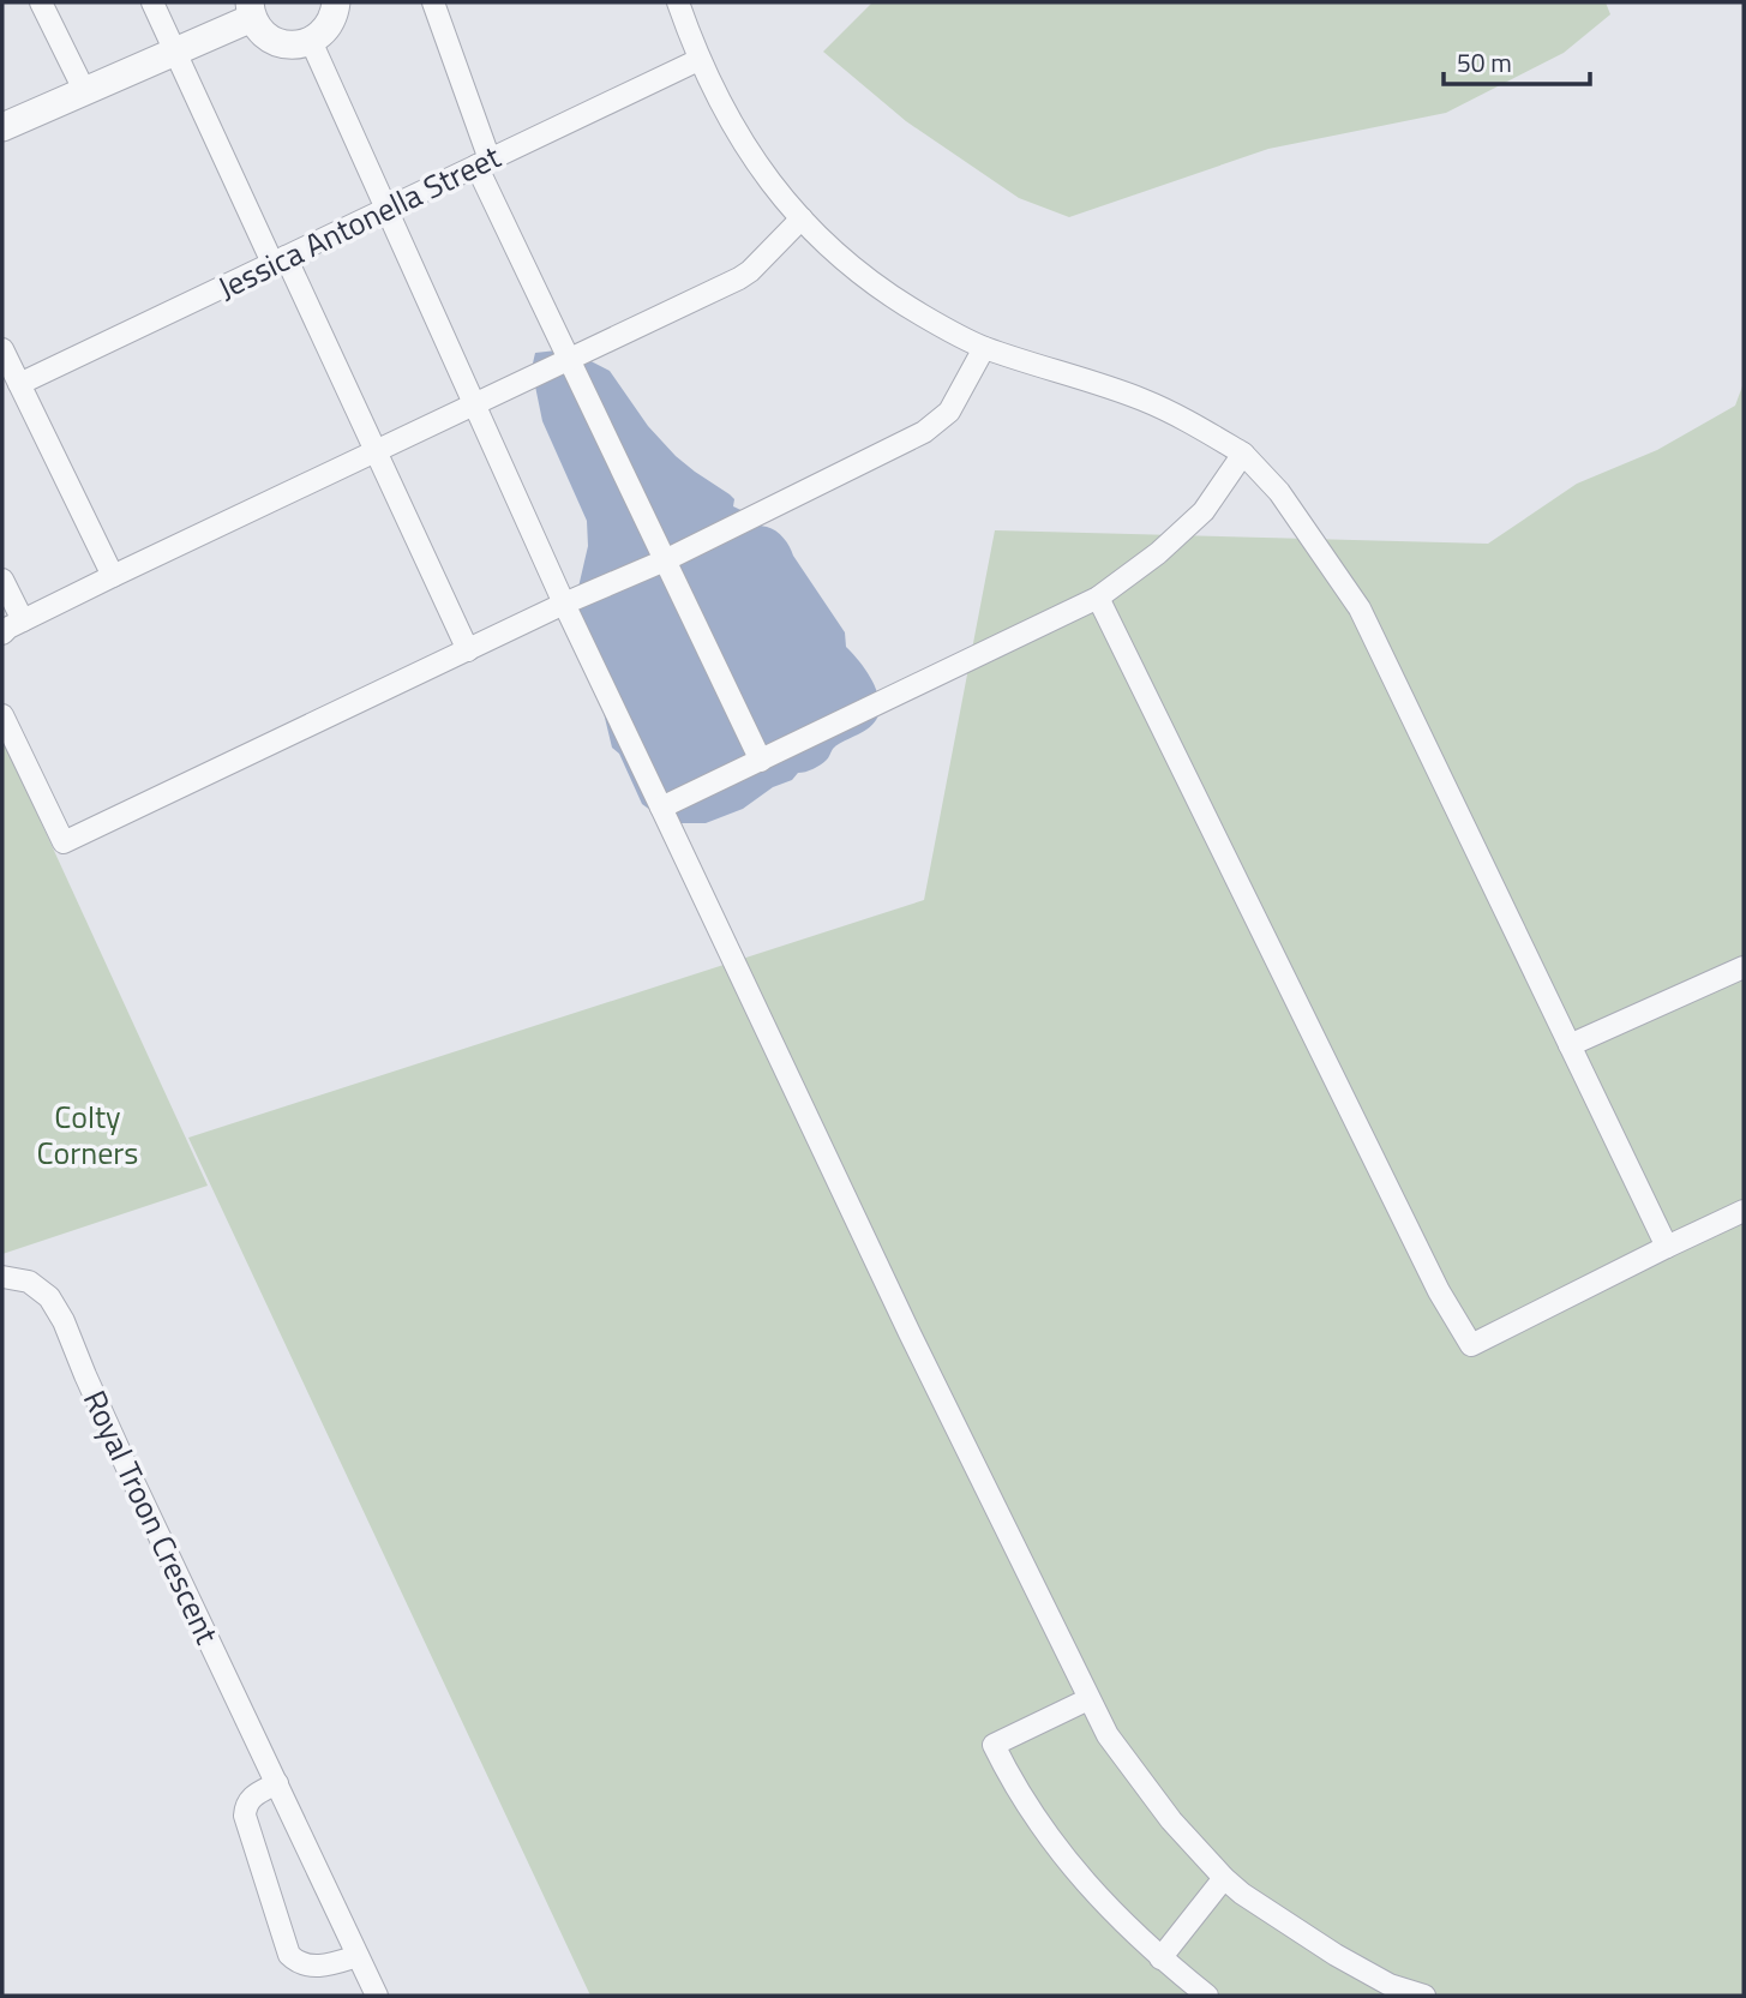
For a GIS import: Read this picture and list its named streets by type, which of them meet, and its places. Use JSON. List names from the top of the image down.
{
  "streets": {
    "street": ["Jessica Antonella Street", "Royal Troon Crescent"]
  },
  "parks": ["Colty Corners"],
  "scale_bar": "50 m"
}
